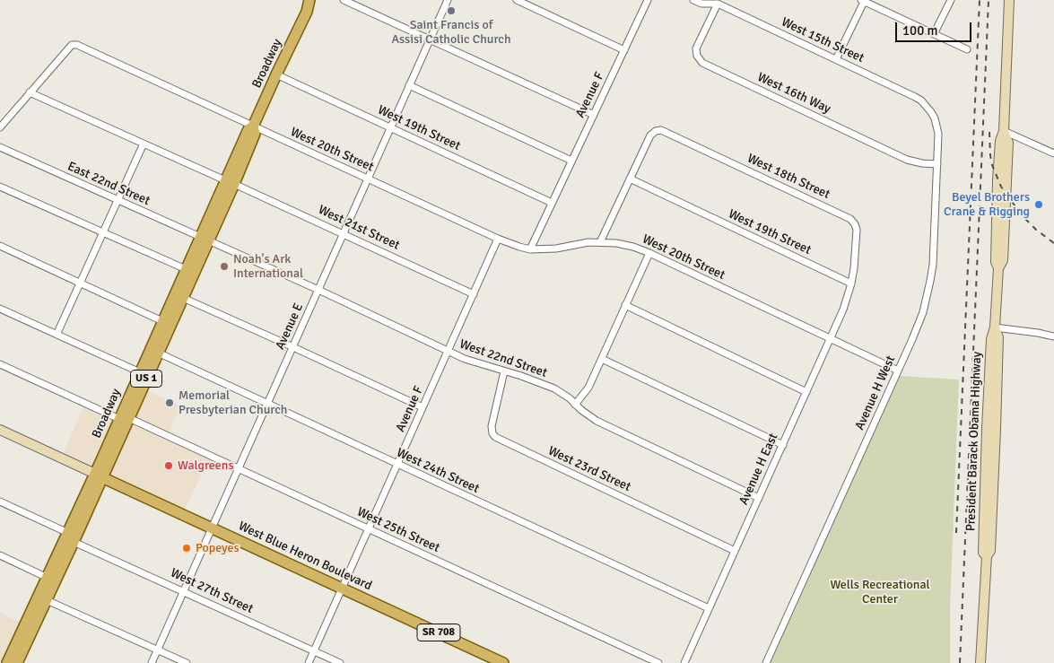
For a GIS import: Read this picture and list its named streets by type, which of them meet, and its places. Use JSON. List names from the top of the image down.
{
  "streets": {
    "main road": [
      "Broadway",
      "US 1",
      "President Barack Obama Highway",
      "West Blue Heron Boulevard",
      "SR 708"
    ],
    "street": [
      "West 15th Street",
      "West 16th Way",
      "Avenue F",
      "West 19th Street",
      "West 20th Street",
      "West 18th Street",
      "East 22nd Street",
      "West 21st Street",
      "Avenue E",
      "West 22nd Street",
      "Avenue H West",
      "West 23rd Street",
      "Avenue H East",
      "West 24th Street",
      "West 25th Street",
      "West 27th Street"
    ]
  },
  "crossings": [
    ["West 15th Street", "West 16th Way"],
    ["West 15th Street", "Avenue H West"],
    ["Broadway", "West 19th Street"],
    ["Broadway", "West 20th Street"],
    ["Broadway", "East 22nd Street"],
    ["Broadway", "West 21st Street"],
    ["Broadway", "West 22nd Street"],
    ["Broadway", "West 24th Street"],
    ["Broadway", "West 25th Street"],
    ["Broadway", "West Blue Heron Boulevard"],
    ["Broadway", "West 27th Street"],
    ["West 16th Way", "Avenue H West"],
    ["Avenue F", "West 19th Street"],
    ["Avenue F", "West 20th Street"],
    ["Avenue F", "West 21st Street"],
    ["Avenue F", "West 22nd Street"],
    ["Avenue F", "West 24th Street"],
    ["Avenue F", "West 25th Street"],
    ["Avenue F", "West Blue Heron Boulevard"],
    ["Avenue F", "West 27th Street"],
    ["West 19th Street", "West 18th Street"],
    ["West 19th Street", "Avenue E"],
    ["West 19th Street", "Avenue H East"],
    ["West 20th Street", "West 21st Street"],
    ["West 20th Street", "Avenue E"],
    ["West 20th Street", "Avenue H West"],
    ["West 20th Street", "Avenue H East"],
    ["West 18th Street", "Avenue H East"],
    ["East 22nd Street", "West 22nd Street"],
    ["West 21st Street", "Avenue E"],
    ["Avenue E", "West 22nd Street"],
    ["Avenue E", "West 24th Street"],
    ["Avenue E", "West 25th Street"],
    ["Avenue E", "West Blue Heron Boulevard"],
    ["Avenue E", "West 27th Street"],
    ["West 22nd Street", "West 23rd Street"],
    ["West 22nd Street", "Avenue H East"],
    ["West 23rd Street", "Avenue H East"],
    ["Avenue H East", "West 24th Street"]
  ],
  "parks": ["Wells Recreational Center"],
  "places": [
    "Saint Francis of Assisi Catholic Church",
    "Beyel Brothers Crane & Rigging",
    "Noah's Ark International",
    "Memorial Presbyterian Church",
    "Walgreens",
    "Popeyes"
  ],
  "scale_bar": "100 m"
}
